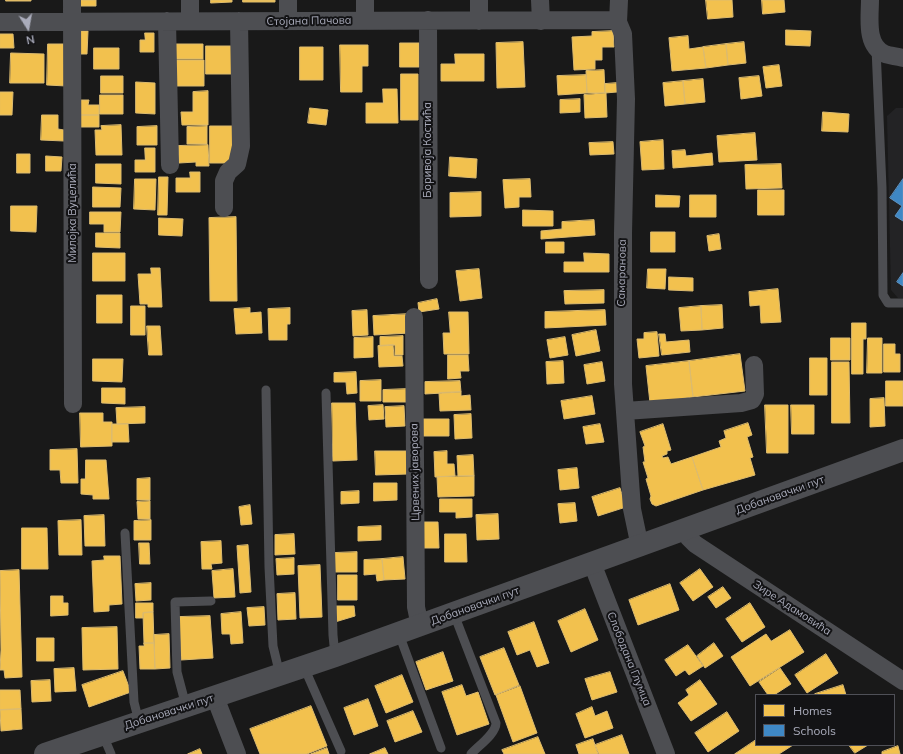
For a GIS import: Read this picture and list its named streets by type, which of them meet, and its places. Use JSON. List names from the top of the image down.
{
  "streets": {
    "street": [
      "Стојана Пачова",
      "Боривоја Костића",
      "Милојка Вуцелића",
      "Самаранова",
      "Црвених јаворова",
      "Добановачки пут",
      "Зире Адамовића",
      "Слободана Глумца"
    ]
  },
  "crossings": [
    ["Стојана Пачова", "Боривоја Костића"],
    ["Стојана Пачова", "Милојка Вуцелића"],
    ["Стојана Пачова", "Самаранова"],
    ["Самаранова", "Добановачки пут"],
    ["Црвених јаворова", "Добановачки пут"],
    ["Добановачки пут", "Зире Адамовића"],
    ["Добановачки пут", "Слободана Глумца"]
  ],
  "legend": ["Homes", "Schools"],
  "north": "bottom"
}
